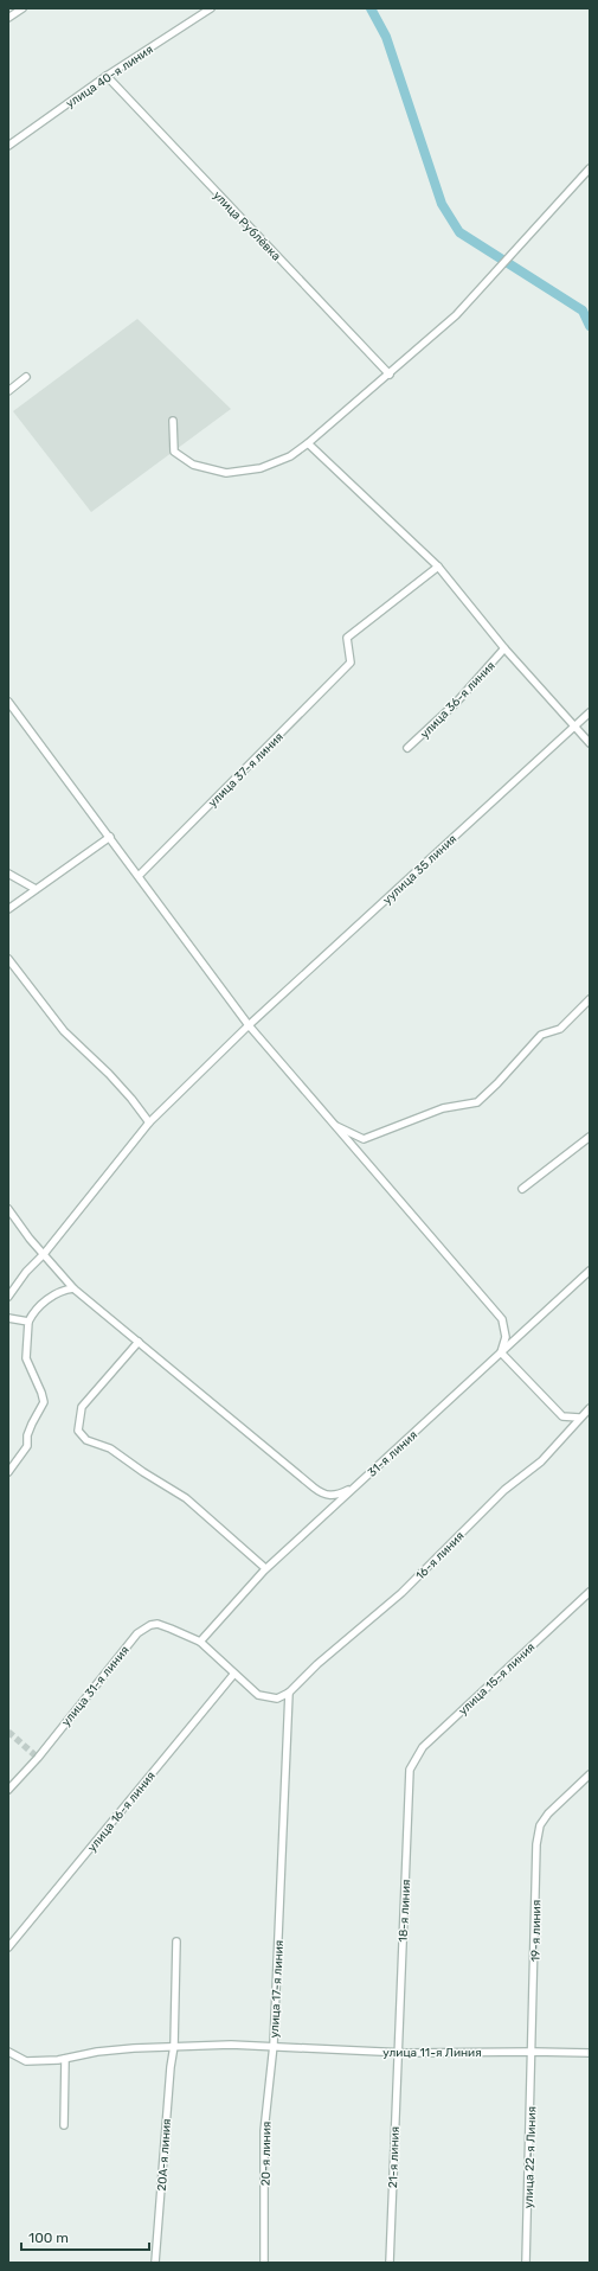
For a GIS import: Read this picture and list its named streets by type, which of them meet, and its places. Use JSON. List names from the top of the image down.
{
  "streets": {
    "street": [
      "улица 40-я линия",
      "улица Рублёвка",
      "улица 36-я линия",
      "улица 37-я линия",
      "уулица 35 линия",
      "31-я линия",
      "16-я линия",
      "улица 15-я линия",
      "улица 31-я линия",
      "улица 16-я линия",
      "18-я линия",
      "19-я линия",
      "улица 17-я линия",
      "улица 11-я Линия",
      "20-я линия",
      "20А-я линия",
      "21-я линия",
      "улица 22-я Линия"
    ]
  },
  "crossings": [
    ["улица 40-я линия", "улица Рублёвка"],
    ["31-я линия", "улица 31-я линия"],
    ["16-я линия", "улица 17-я линия"],
    ["улица 15-я линия", "18-я линия"],
    ["18-я линия", "улица 11-я Линия"],
    ["18-я линия", "21-я линия"],
    ["19-я линия", "улица 11-я Линия"],
    ["19-я линия", "улица 22-я Линия"],
    ["улица 17-я линия", "улица 11-я Линия"],
    ["улица 17-я линия", "20-я линия"],
    ["улица 17-я линия", "20А-я линия"],
    ["улица 11-я Линия", "20-я линия"],
    ["улица 11-я Линия", "21-я линия"],
    ["улица 11-я Линия", "улица 22-я Линия"]
  ],
  "scale_bar": "100 m"
}
